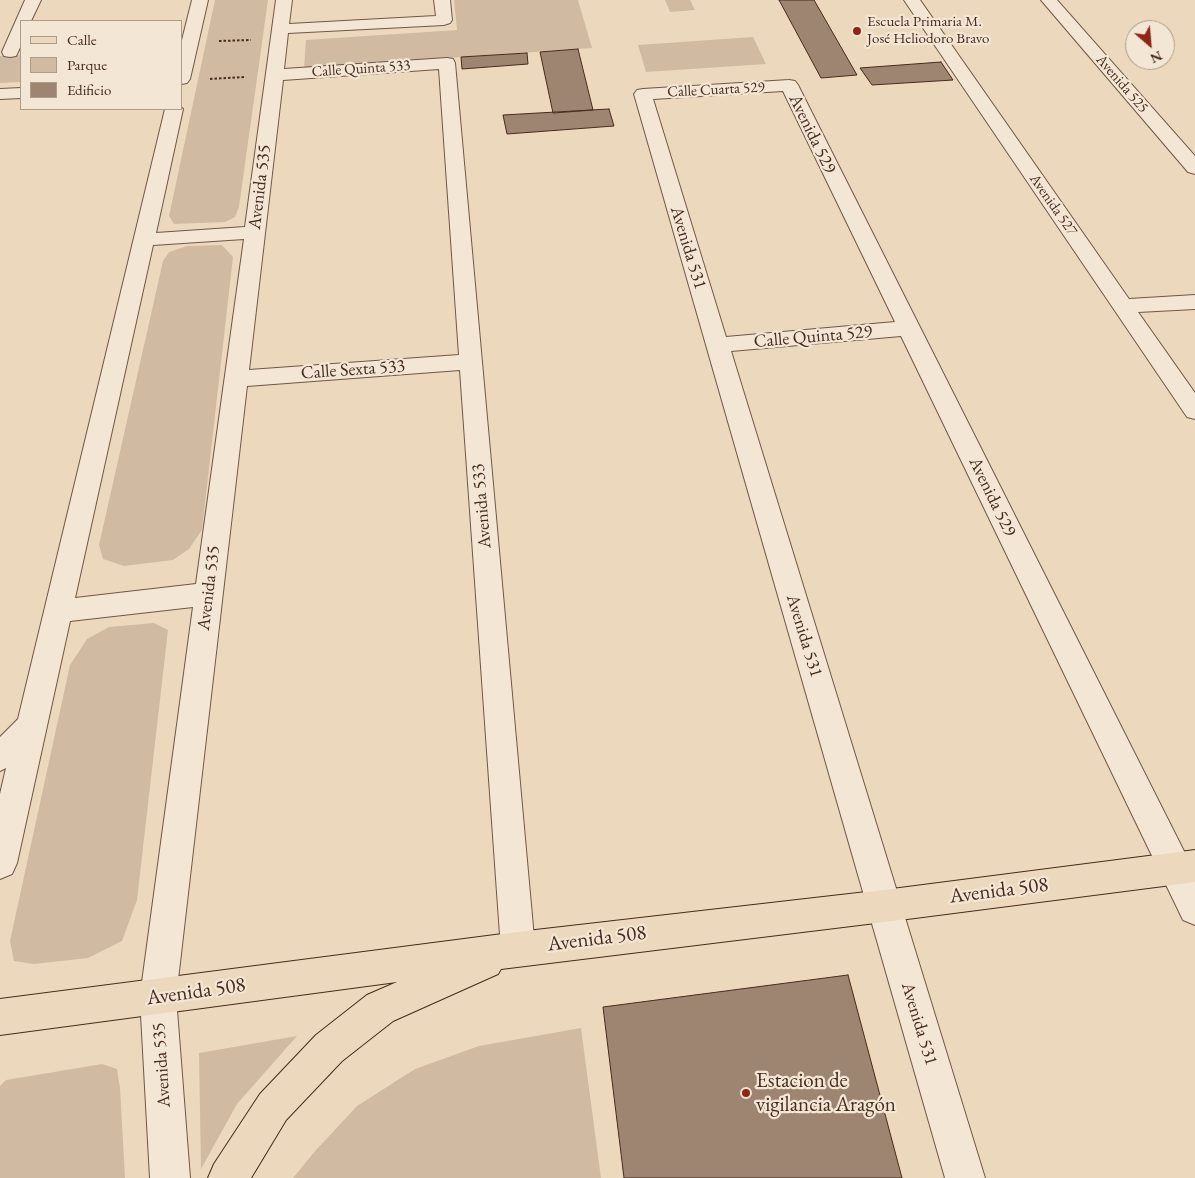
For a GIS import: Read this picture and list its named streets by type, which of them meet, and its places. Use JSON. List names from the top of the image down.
{
  "streets": {
    "main road": ["Avenida 508"],
    "street": [
      "Calle Quinta 533",
      "Avenida 525",
      "Calle Cuarta 529",
      "Avenida 529",
      "Avenida 535",
      "Avenida 527",
      "Avenida 531",
      "Calle Quinta 529",
      "Calle Sexta 533",
      "Avenida 533"
    ]
  },
  "crossings": [
    ["Calle Quinta 533", "Avenida 535"],
    ["Calle Quinta 533", "Avenida 533"],
    ["Calle Cuarta 529", "Avenida 529"],
    ["Calle Cuarta 529", "Avenida 531"],
    ["Avenida 529", "Calle Quinta 529"],
    ["Avenida 529", "Avenida 508"],
    ["Avenida 535", "Calle Sexta 533"],
    ["Avenida 535", "Avenida 508"],
    ["Avenida 531", "Calle Quinta 529"],
    ["Avenida 531", "Avenida 508"],
    ["Calle Sexta 533", "Avenida 533"],
    ["Avenida 533", "Avenida 508"]
  ],
  "places": ["Escuela Primaria M. José Heliodoro Bravo", "Estacion de vigilancia Aragón"],
  "legend": ["Calle", "Parque", "Edificio"],
  "north": "bottom right"
}
